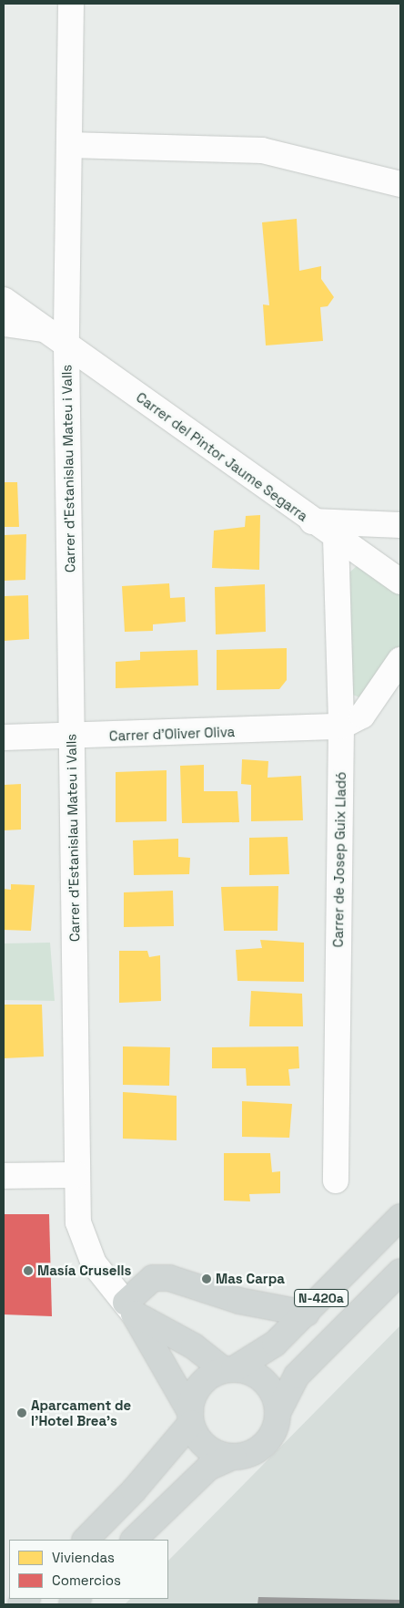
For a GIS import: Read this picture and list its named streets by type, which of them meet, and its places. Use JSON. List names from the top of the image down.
{
  "streets": {
    "main road": ["N-420a"],
    "street": [
      "Carrer del Pintor Jaume Segarra",
      "Carrer d'Estanislau Mateu i Valls",
      "Carrer d'Oliver Oliva",
      "Carrer de Josep Guix Lladó"
    ]
  },
  "crossings": [
    ["Carrer del Pintor Jaume Segarra", "Carrer d'Estanislau Mateu i Valls"],
    ["Carrer del Pintor Jaume Segarra", "Carrer de Josep Guix Lladó"],
    ["Carrer d'Estanislau Mateu i Valls", "Carrer d'Oliver Oliva"],
    ["Carrer d'Oliver Oliva", "Carrer de Josep Guix Lladó"]
  ],
  "places": ["Masía Crusells", "Mas Carpa", "Aparcament de l'Hotel Brea's"],
  "legend": ["Viviendas", "Comercios"]
}
